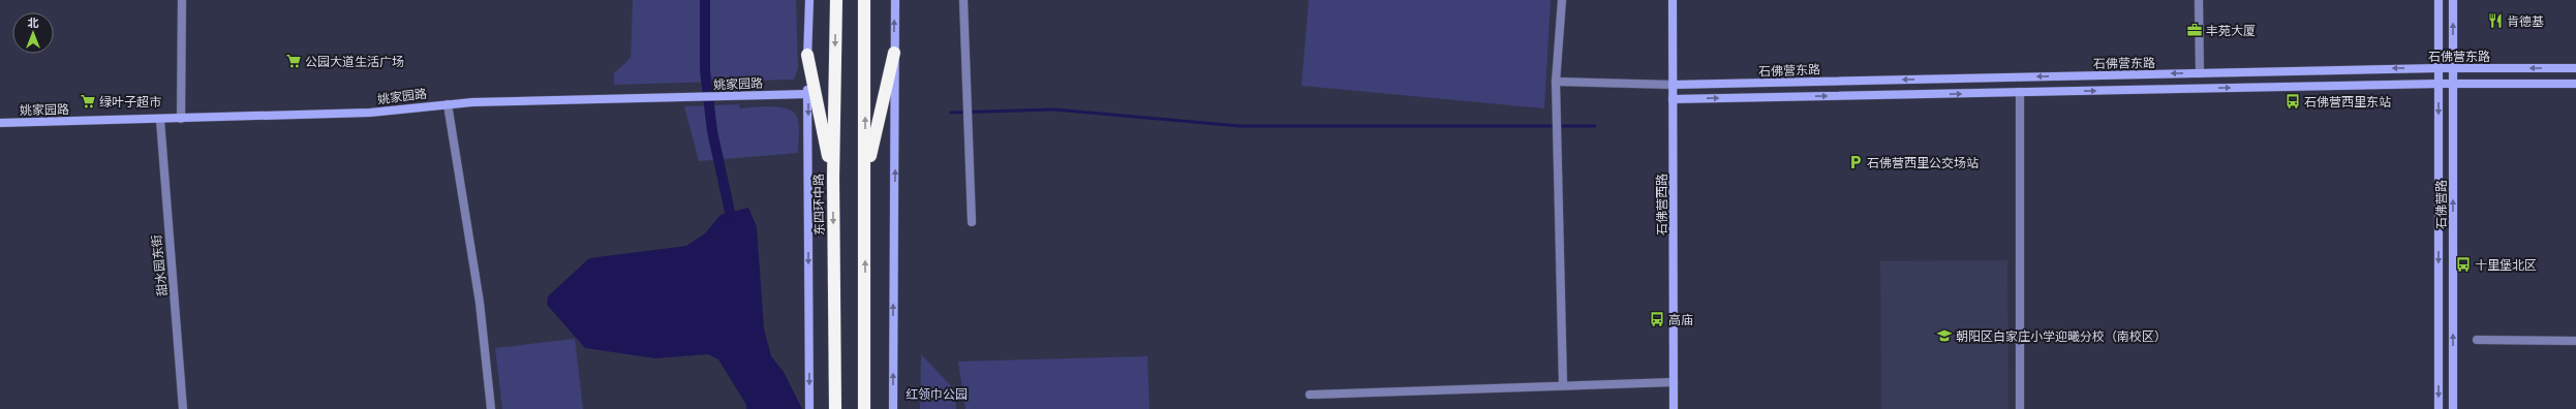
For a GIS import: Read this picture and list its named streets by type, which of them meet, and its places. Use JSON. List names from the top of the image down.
{
  "streets": {
    "highway": ["东四环中路"],
    "street": [
      "石佛营东路",
      "姚家园路",
      "石佛营西路",
      "石佛营路",
      "甜水园东街"
    ]
  },
  "crossings": [
    ["石佛营东路", "石佛营西路"],
    ["石佛营东路", "石佛营路"],
    ["姚家园路", "东四环中路"],
    ["姚家园路", "甜水园东街"]
  ],
  "parks": ["红领巾公园"],
  "places": {
    "restaurant": ["肯德基"],
    "office": ["丰苑大厦"],
    "supermarket": ["公园大道生活广场", "绿叶子超市"],
    "bus stop": ["石佛营西里东站", "十里堡北区", "高庙"],
    "parking": ["石佛营西里公交场站"],
    "school or university": ["朝阳区白家庄小学迎曦分校（南校区）"]
  },
  "north": "top"
}
